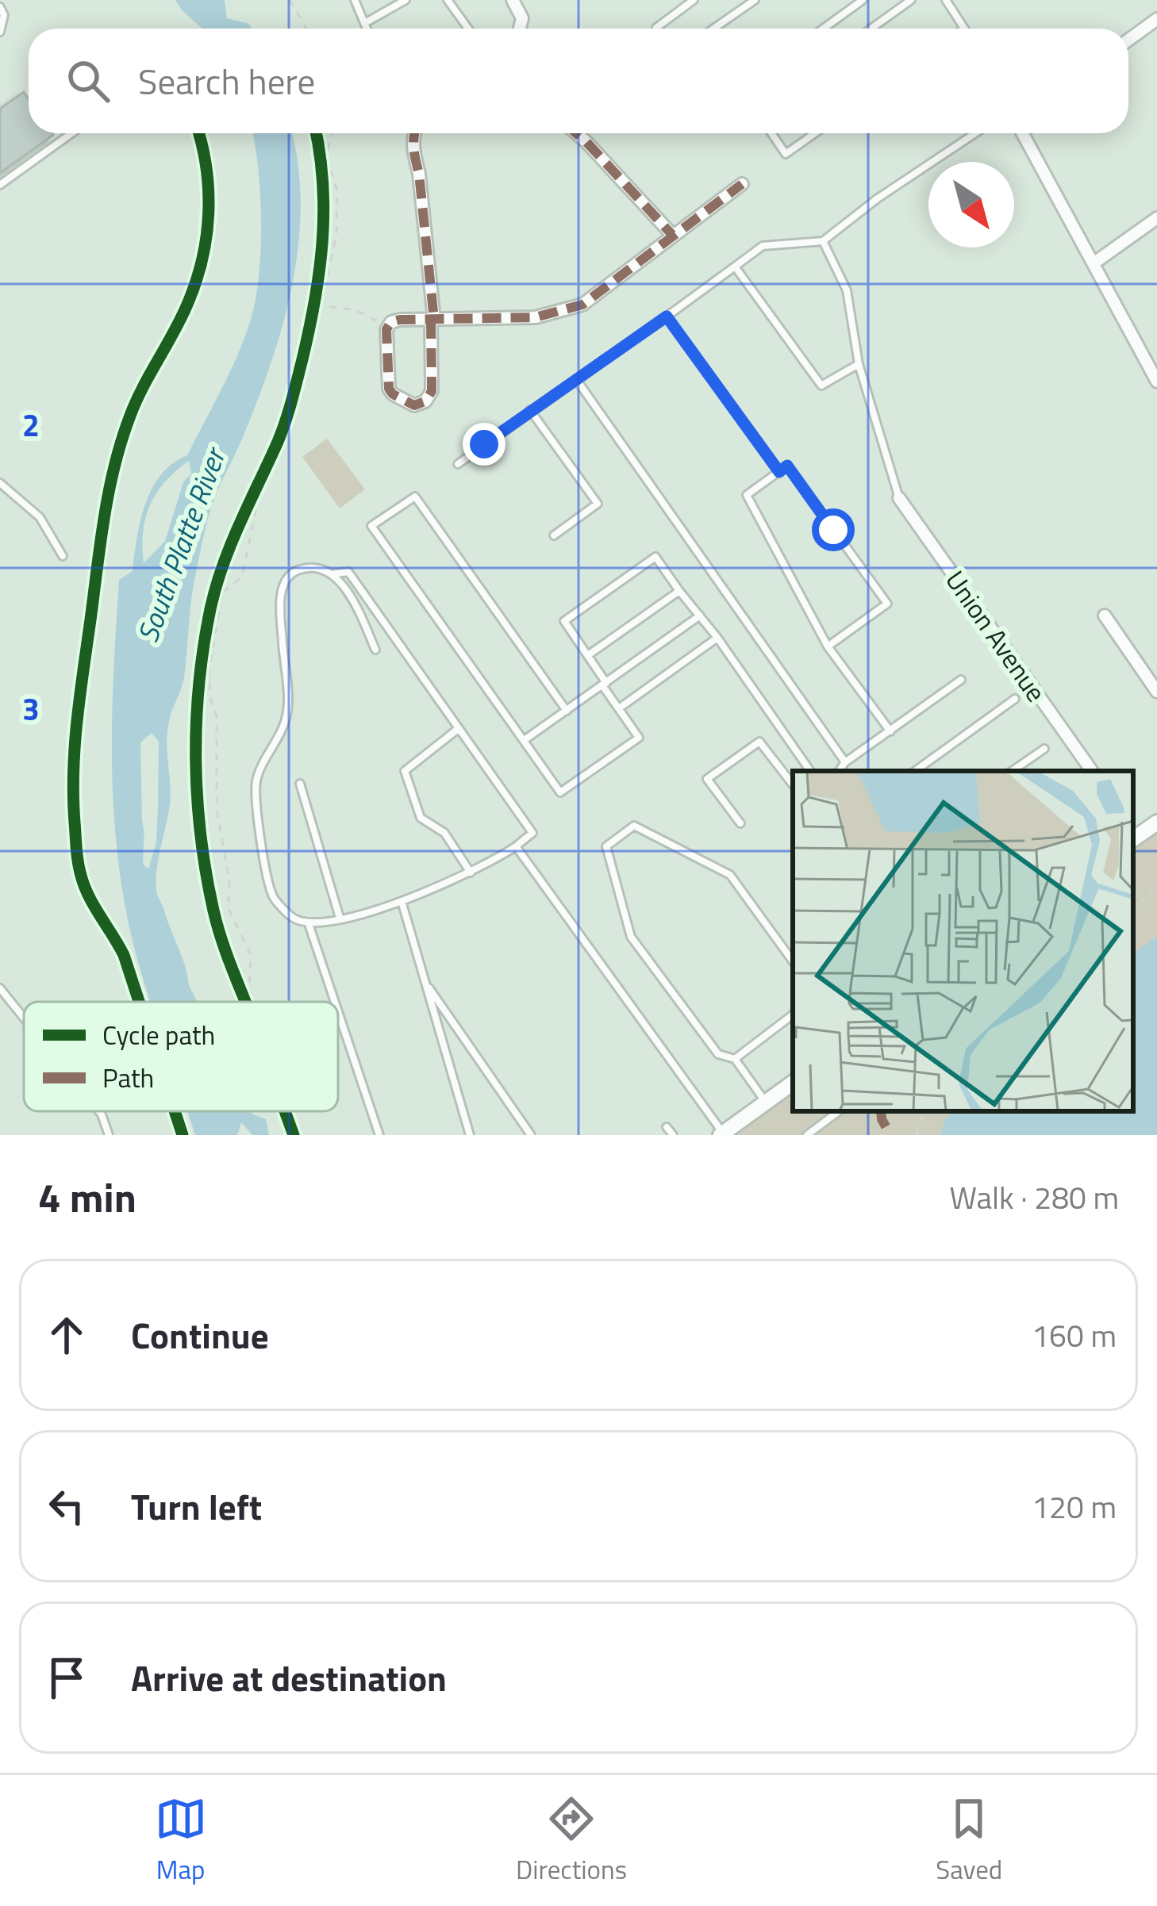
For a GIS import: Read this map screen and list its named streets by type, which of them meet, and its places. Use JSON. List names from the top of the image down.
{
  "streets": {
    "street": ["Union Avenue"]
  },
  "water": ["South Platte River"],
  "legend": ["Cycle path", "Path"],
  "north": "bottom right",
  "page": {
    "search": "Search here",
    "heading": ["4 min", "Walk · 280 m"],
    "list": [
      ["Continue", "160 m"],
      ["Turn left", "120 m"],
      "Arrive at destination"
    ],
    "nav": ["Map", "Directions", "Saved"]
  },
  "grid": {
    "rows": ["2", "3"]
  }
}
